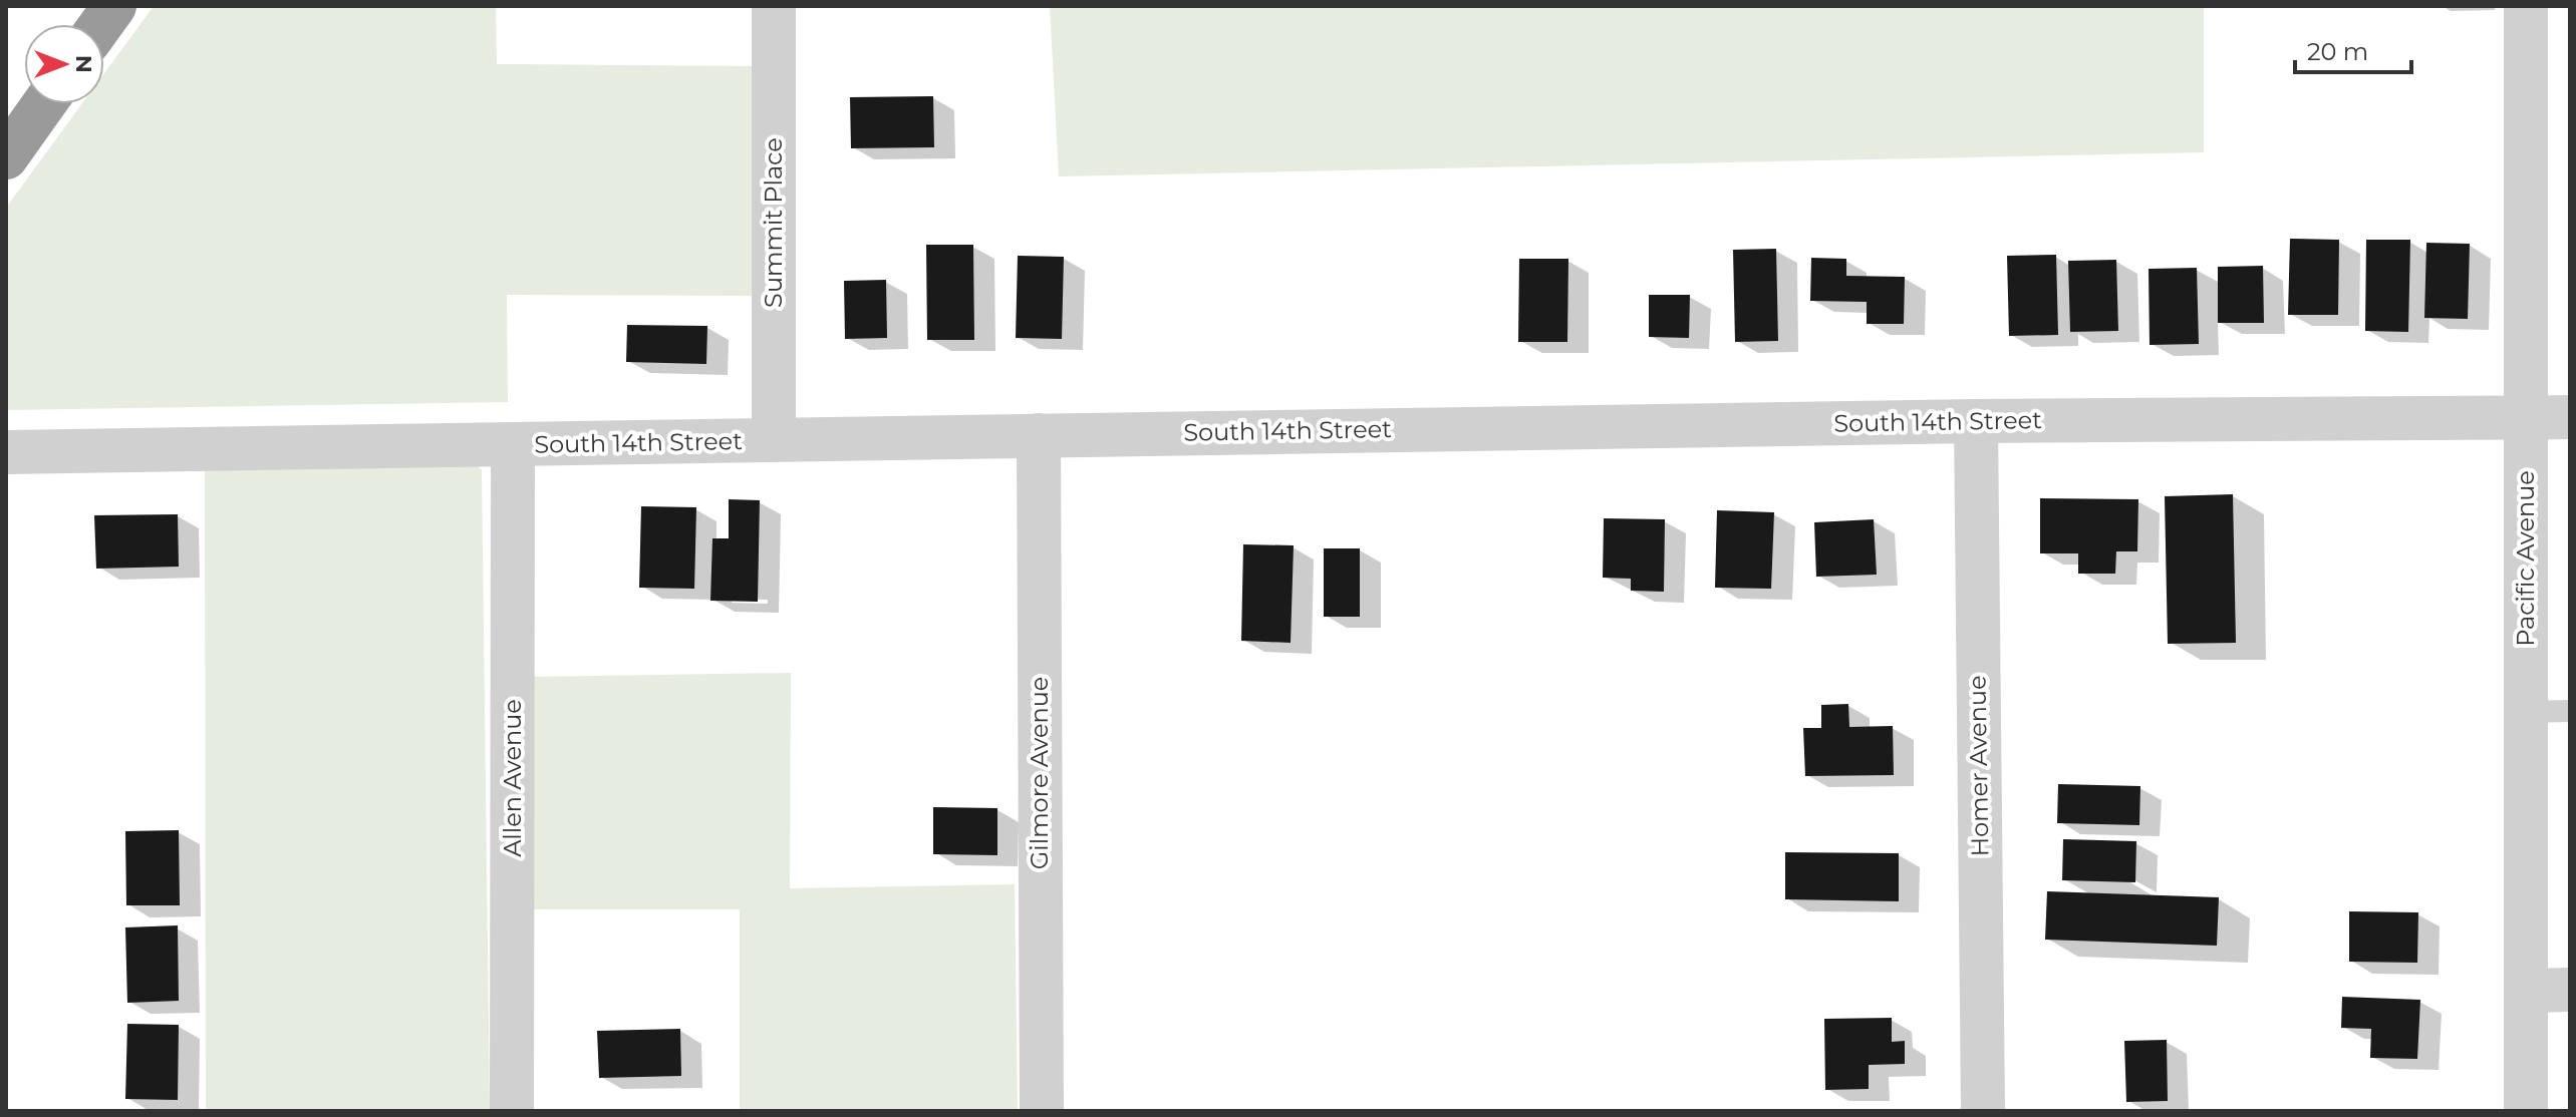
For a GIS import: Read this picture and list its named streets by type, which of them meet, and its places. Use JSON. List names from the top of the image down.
{
  "streets": {
    "street": [
      "Summit Place",
      "South 14th Street",
      "Pacific Avenue",
      "Homer Avenue",
      "Gilmore Avenue",
      "Allen Avenue"
    ]
  },
  "crossings": [
    ["Summit Place", "South 14th Street"],
    ["South 14th Street", "Pacific Avenue"],
    ["South 14th Street", "Homer Avenue"],
    ["South 14th Street", "Gilmore Avenue"],
    ["South 14th Street", "Allen Avenue"]
  ],
  "scale_bar": "20 m",
  "north": "right"
}
